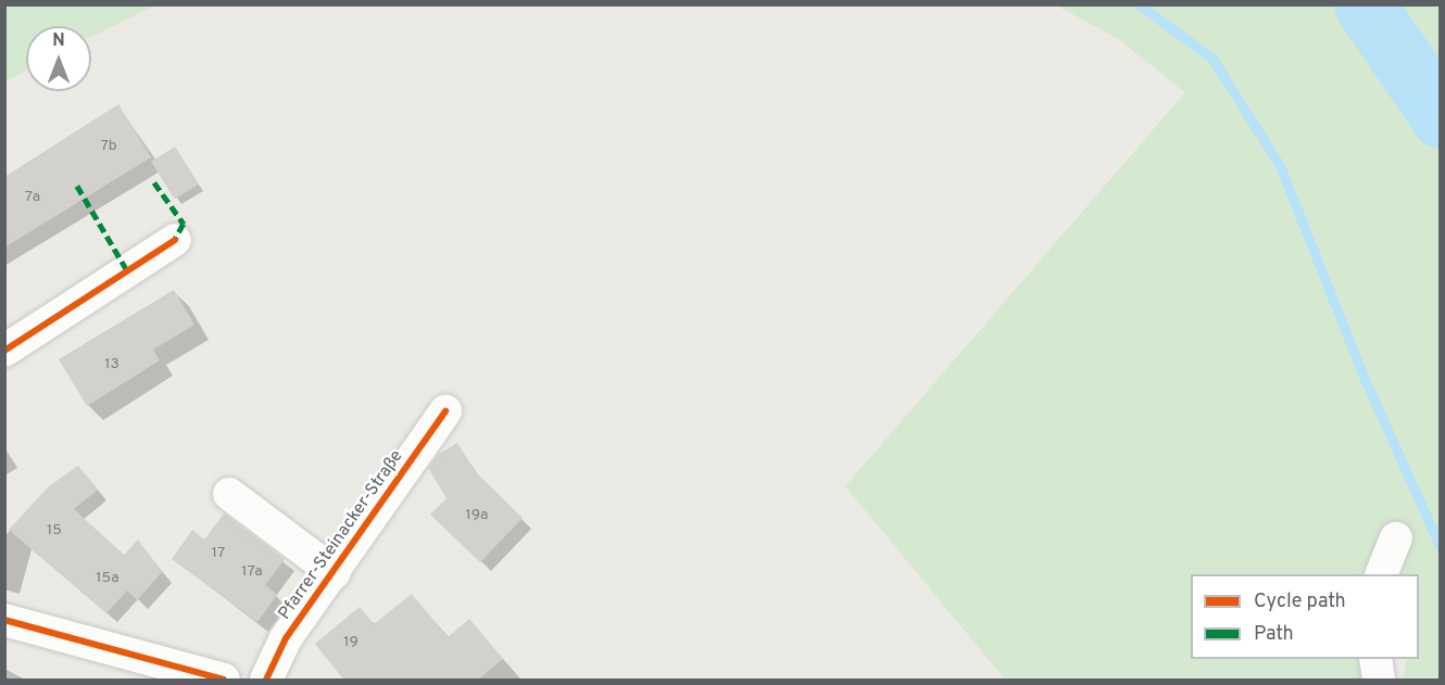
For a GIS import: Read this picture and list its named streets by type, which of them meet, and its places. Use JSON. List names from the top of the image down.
{
  "streets": {
    "street": ["Pfarrer-Steinacker-Straße"]
  },
  "house_numbers": [
    "7b",
    "7a",
    "13",
    "19a",
    "15",
    "17",
    "17a",
    "15a",
    "19"
  ],
  "legend": ["Cycle path", "Path"],
  "north": "top"
}
